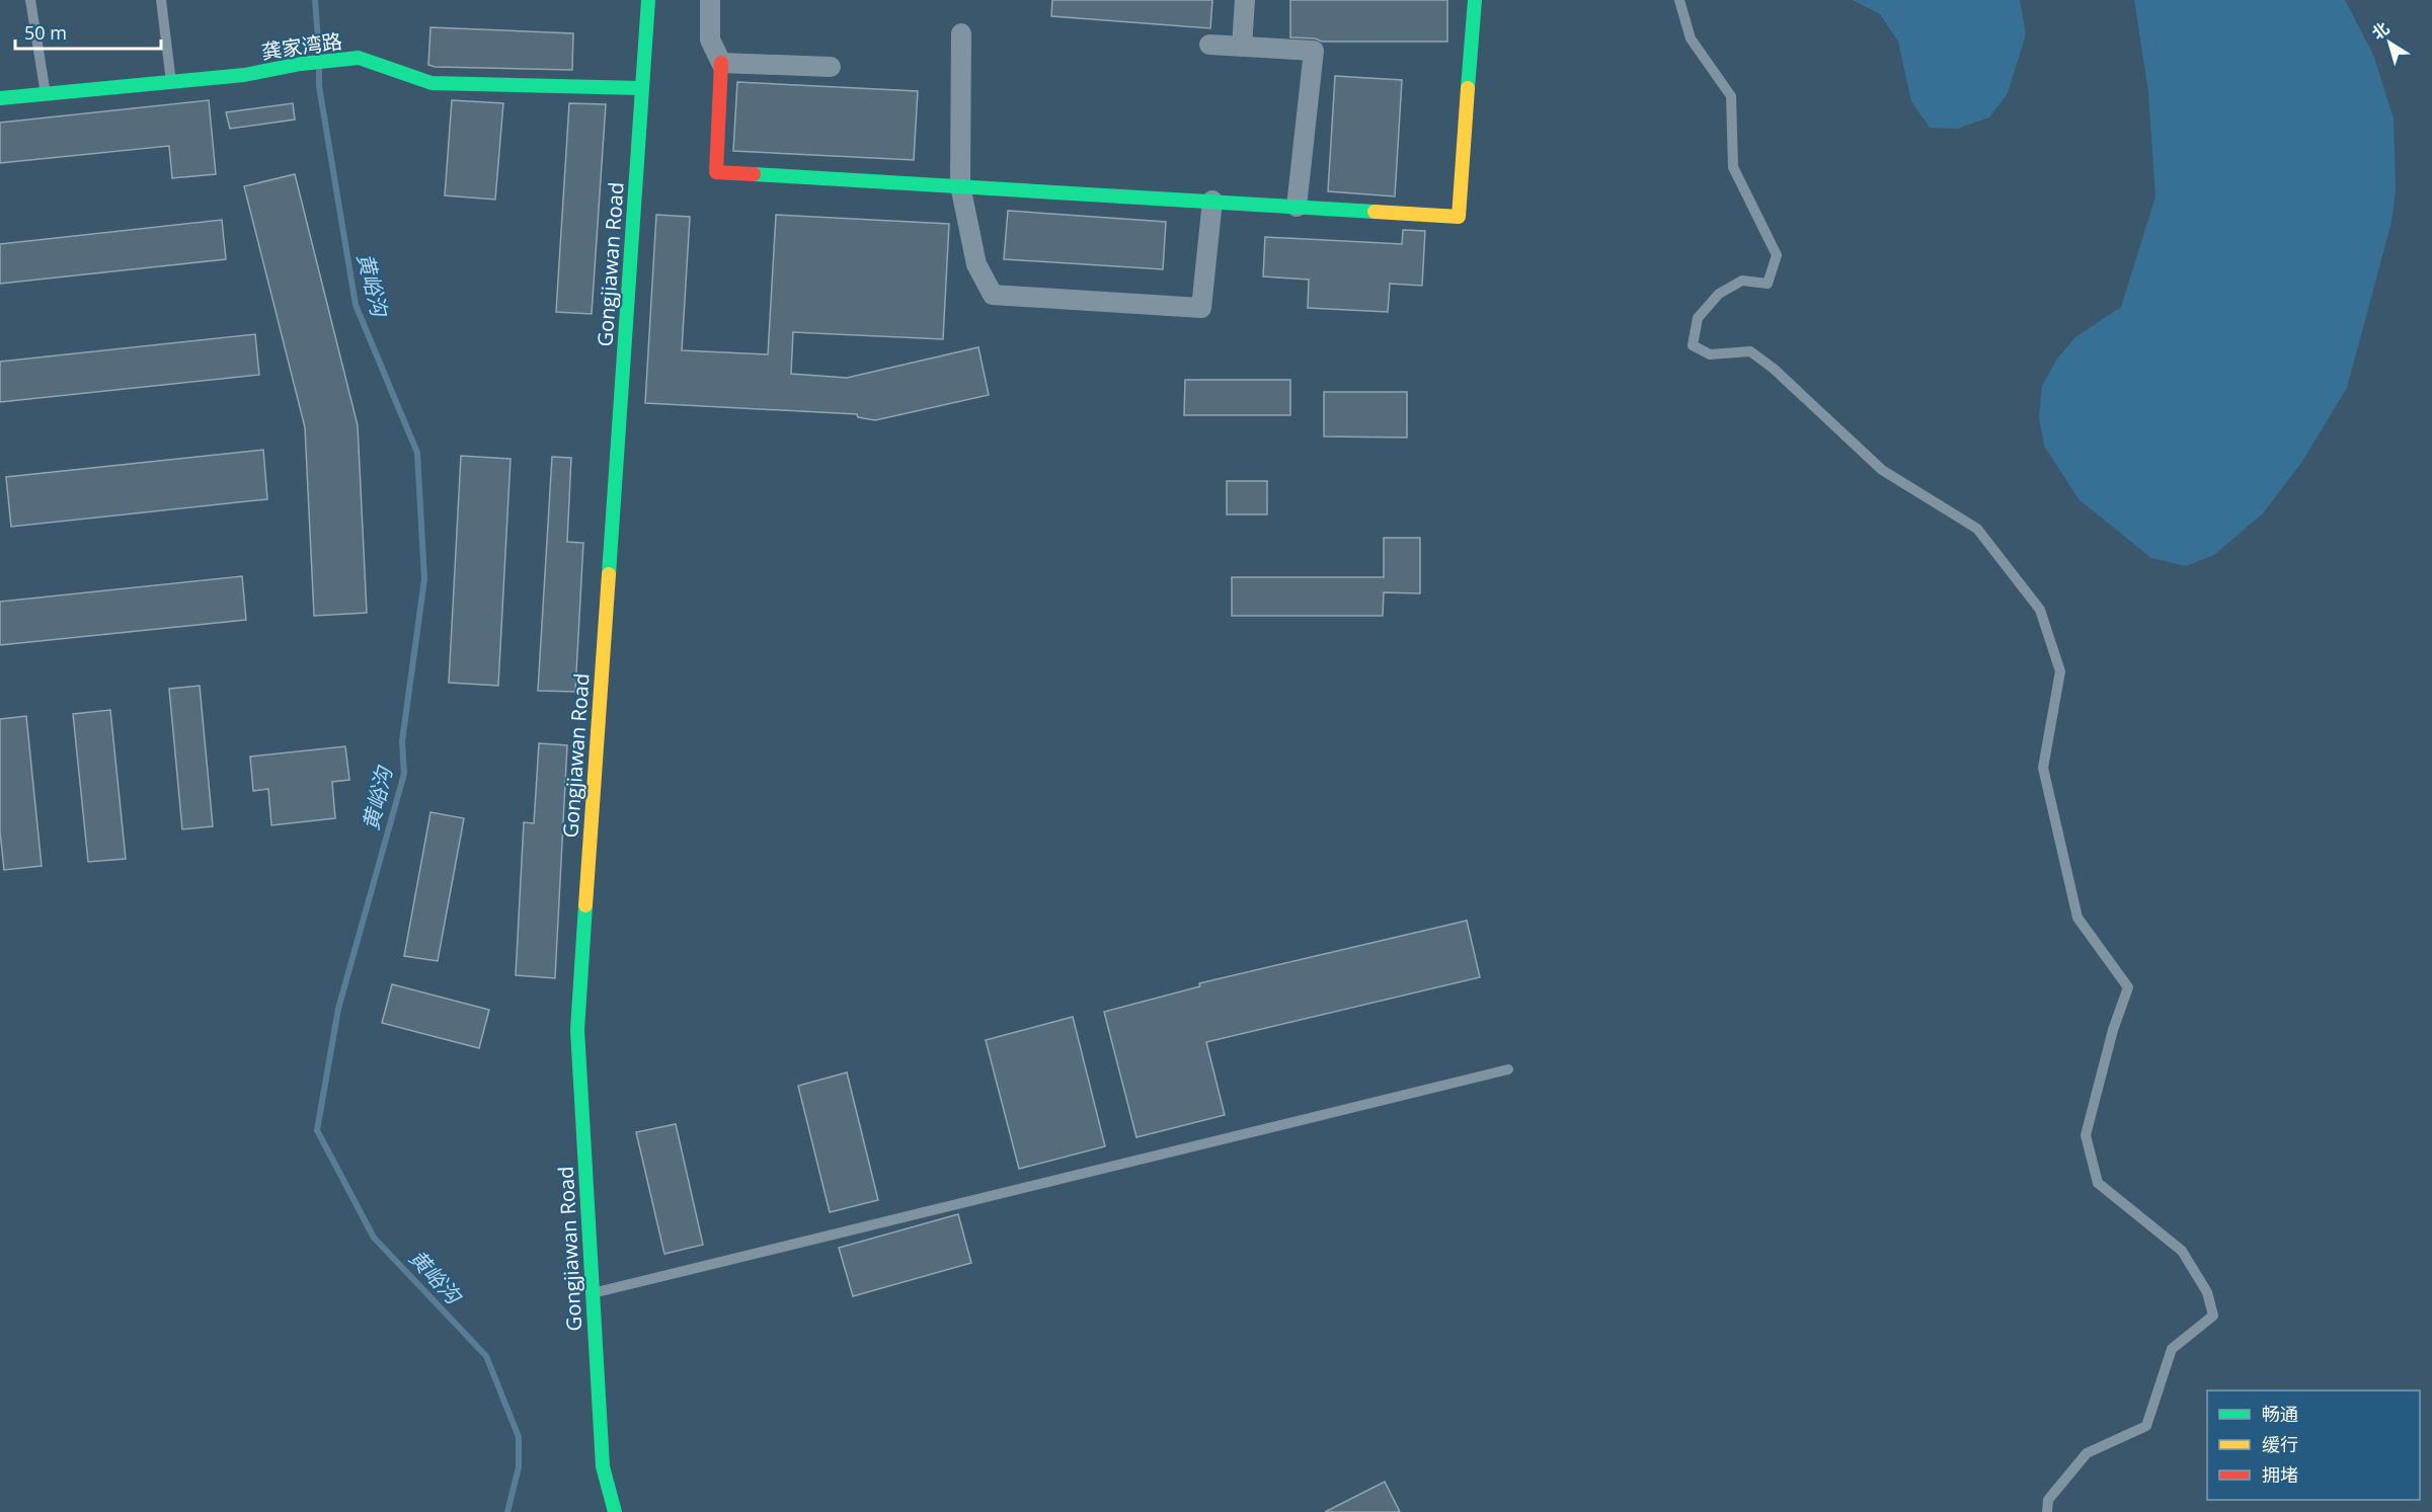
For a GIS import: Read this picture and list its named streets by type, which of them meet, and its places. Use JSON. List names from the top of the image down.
{
  "streets": {
    "street": ["龚家湾路", "Gongjiawan Road"]
  },
  "crossings": [
    ["龚家湾路", "Gongjiawan Road"]
  ],
  "water": ["黄峪沟"],
  "legend": ["畅通", "缓行", "拥堵"],
  "scale_bar": "50 m",
  "north": "top left"
}
